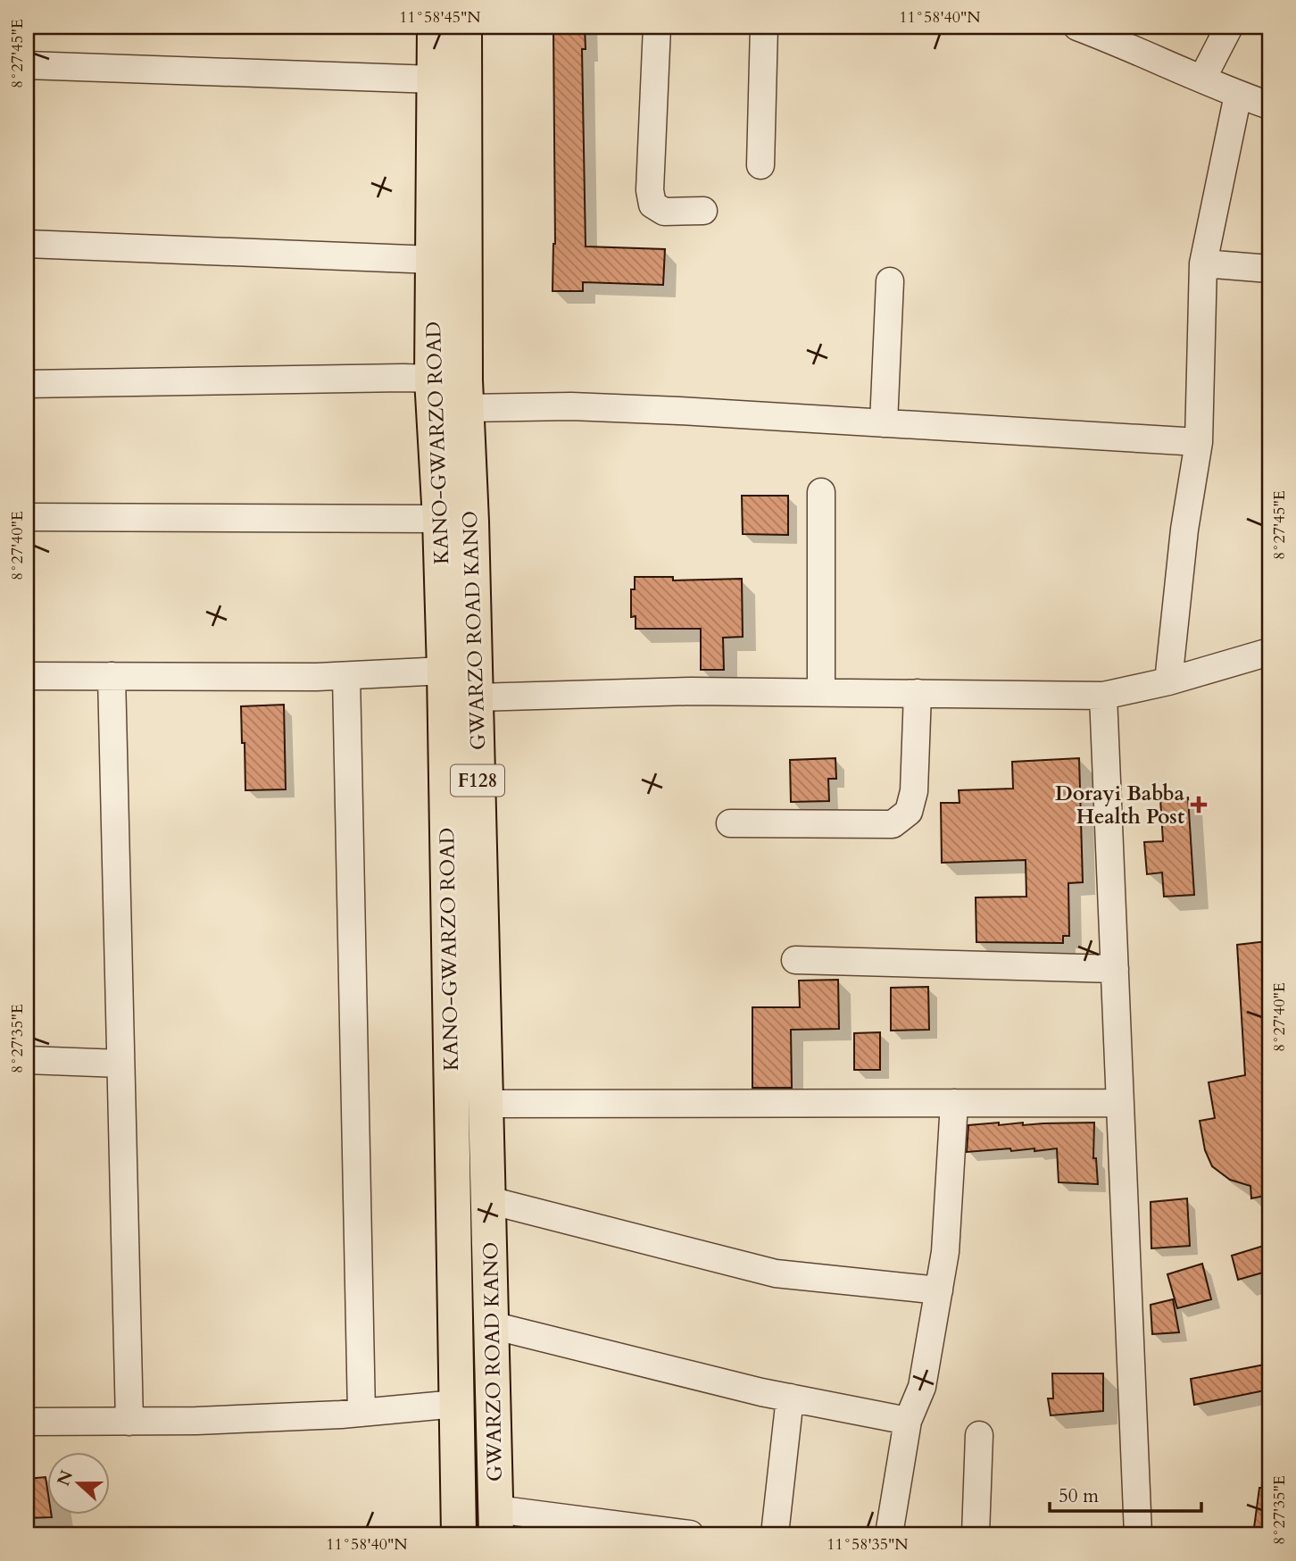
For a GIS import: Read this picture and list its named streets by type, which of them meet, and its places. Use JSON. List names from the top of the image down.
{
  "streets": {
    "main road": ["KANO-GWARZO ROAD", "GWARZO ROAD KANO", "F128"]
  },
  "crossings": [
    ["KANO-GWARZO ROAD", "GWARZO ROAD KANO"]
  ],
  "places": {
    "health": ["Dorayi Babba Health Post"]
  },
  "scale_bar": "50 m",
  "north": "left",
  "coordinates": [
    "11°58'45\"N",
    "11°58'40\"N",
    "8°27'45\"E",
    "8°27'40\"E",
    "8°27'35\"E",
    "11°58'35\"N"
  ]
}
